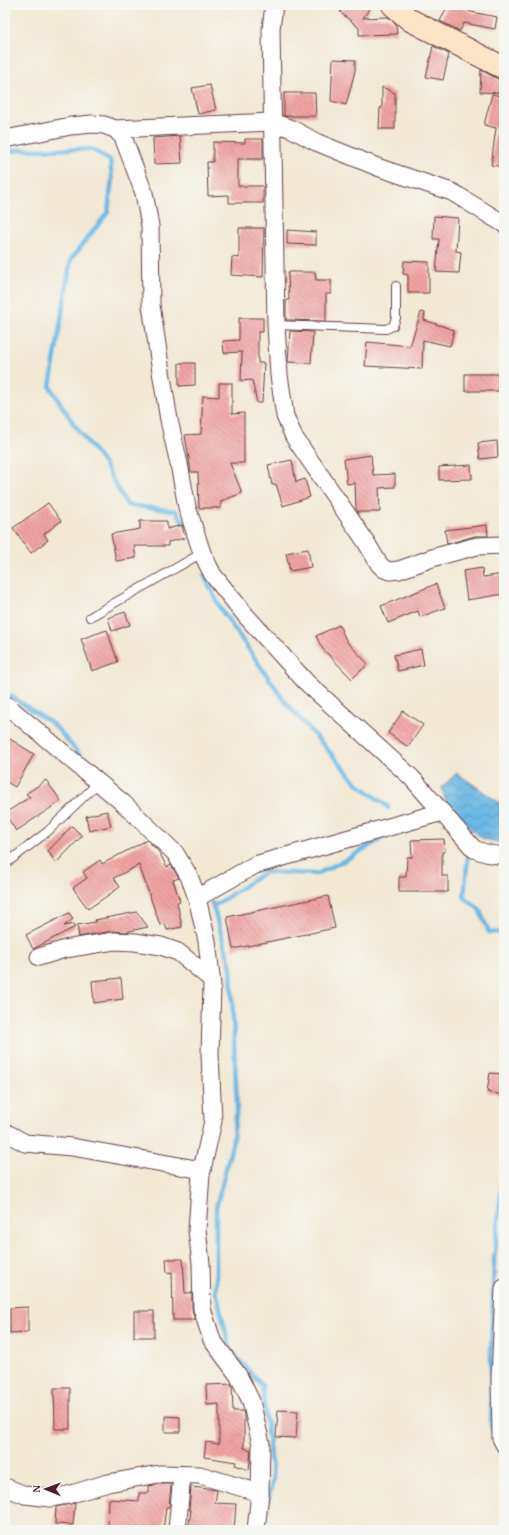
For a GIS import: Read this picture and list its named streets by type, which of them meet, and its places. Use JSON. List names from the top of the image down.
{
  "north": "left"
}
